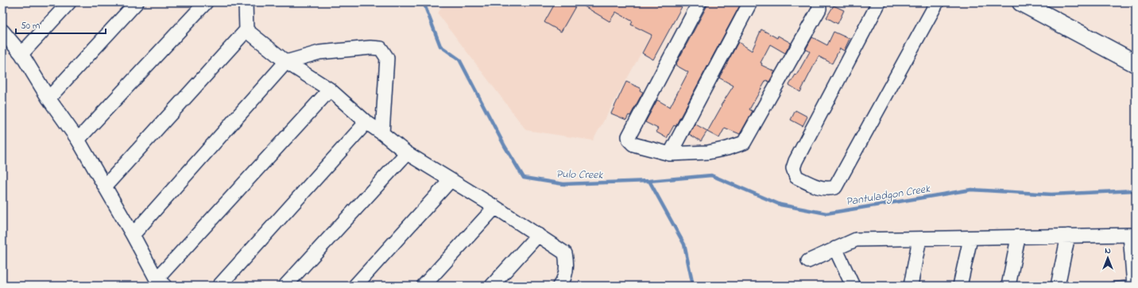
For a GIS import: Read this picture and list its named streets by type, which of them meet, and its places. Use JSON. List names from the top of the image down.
{
  "water": ["Pulo Creek", "Pantuladgon Creek"],
  "scale_bar": "50 m",
  "north": "top"
}
